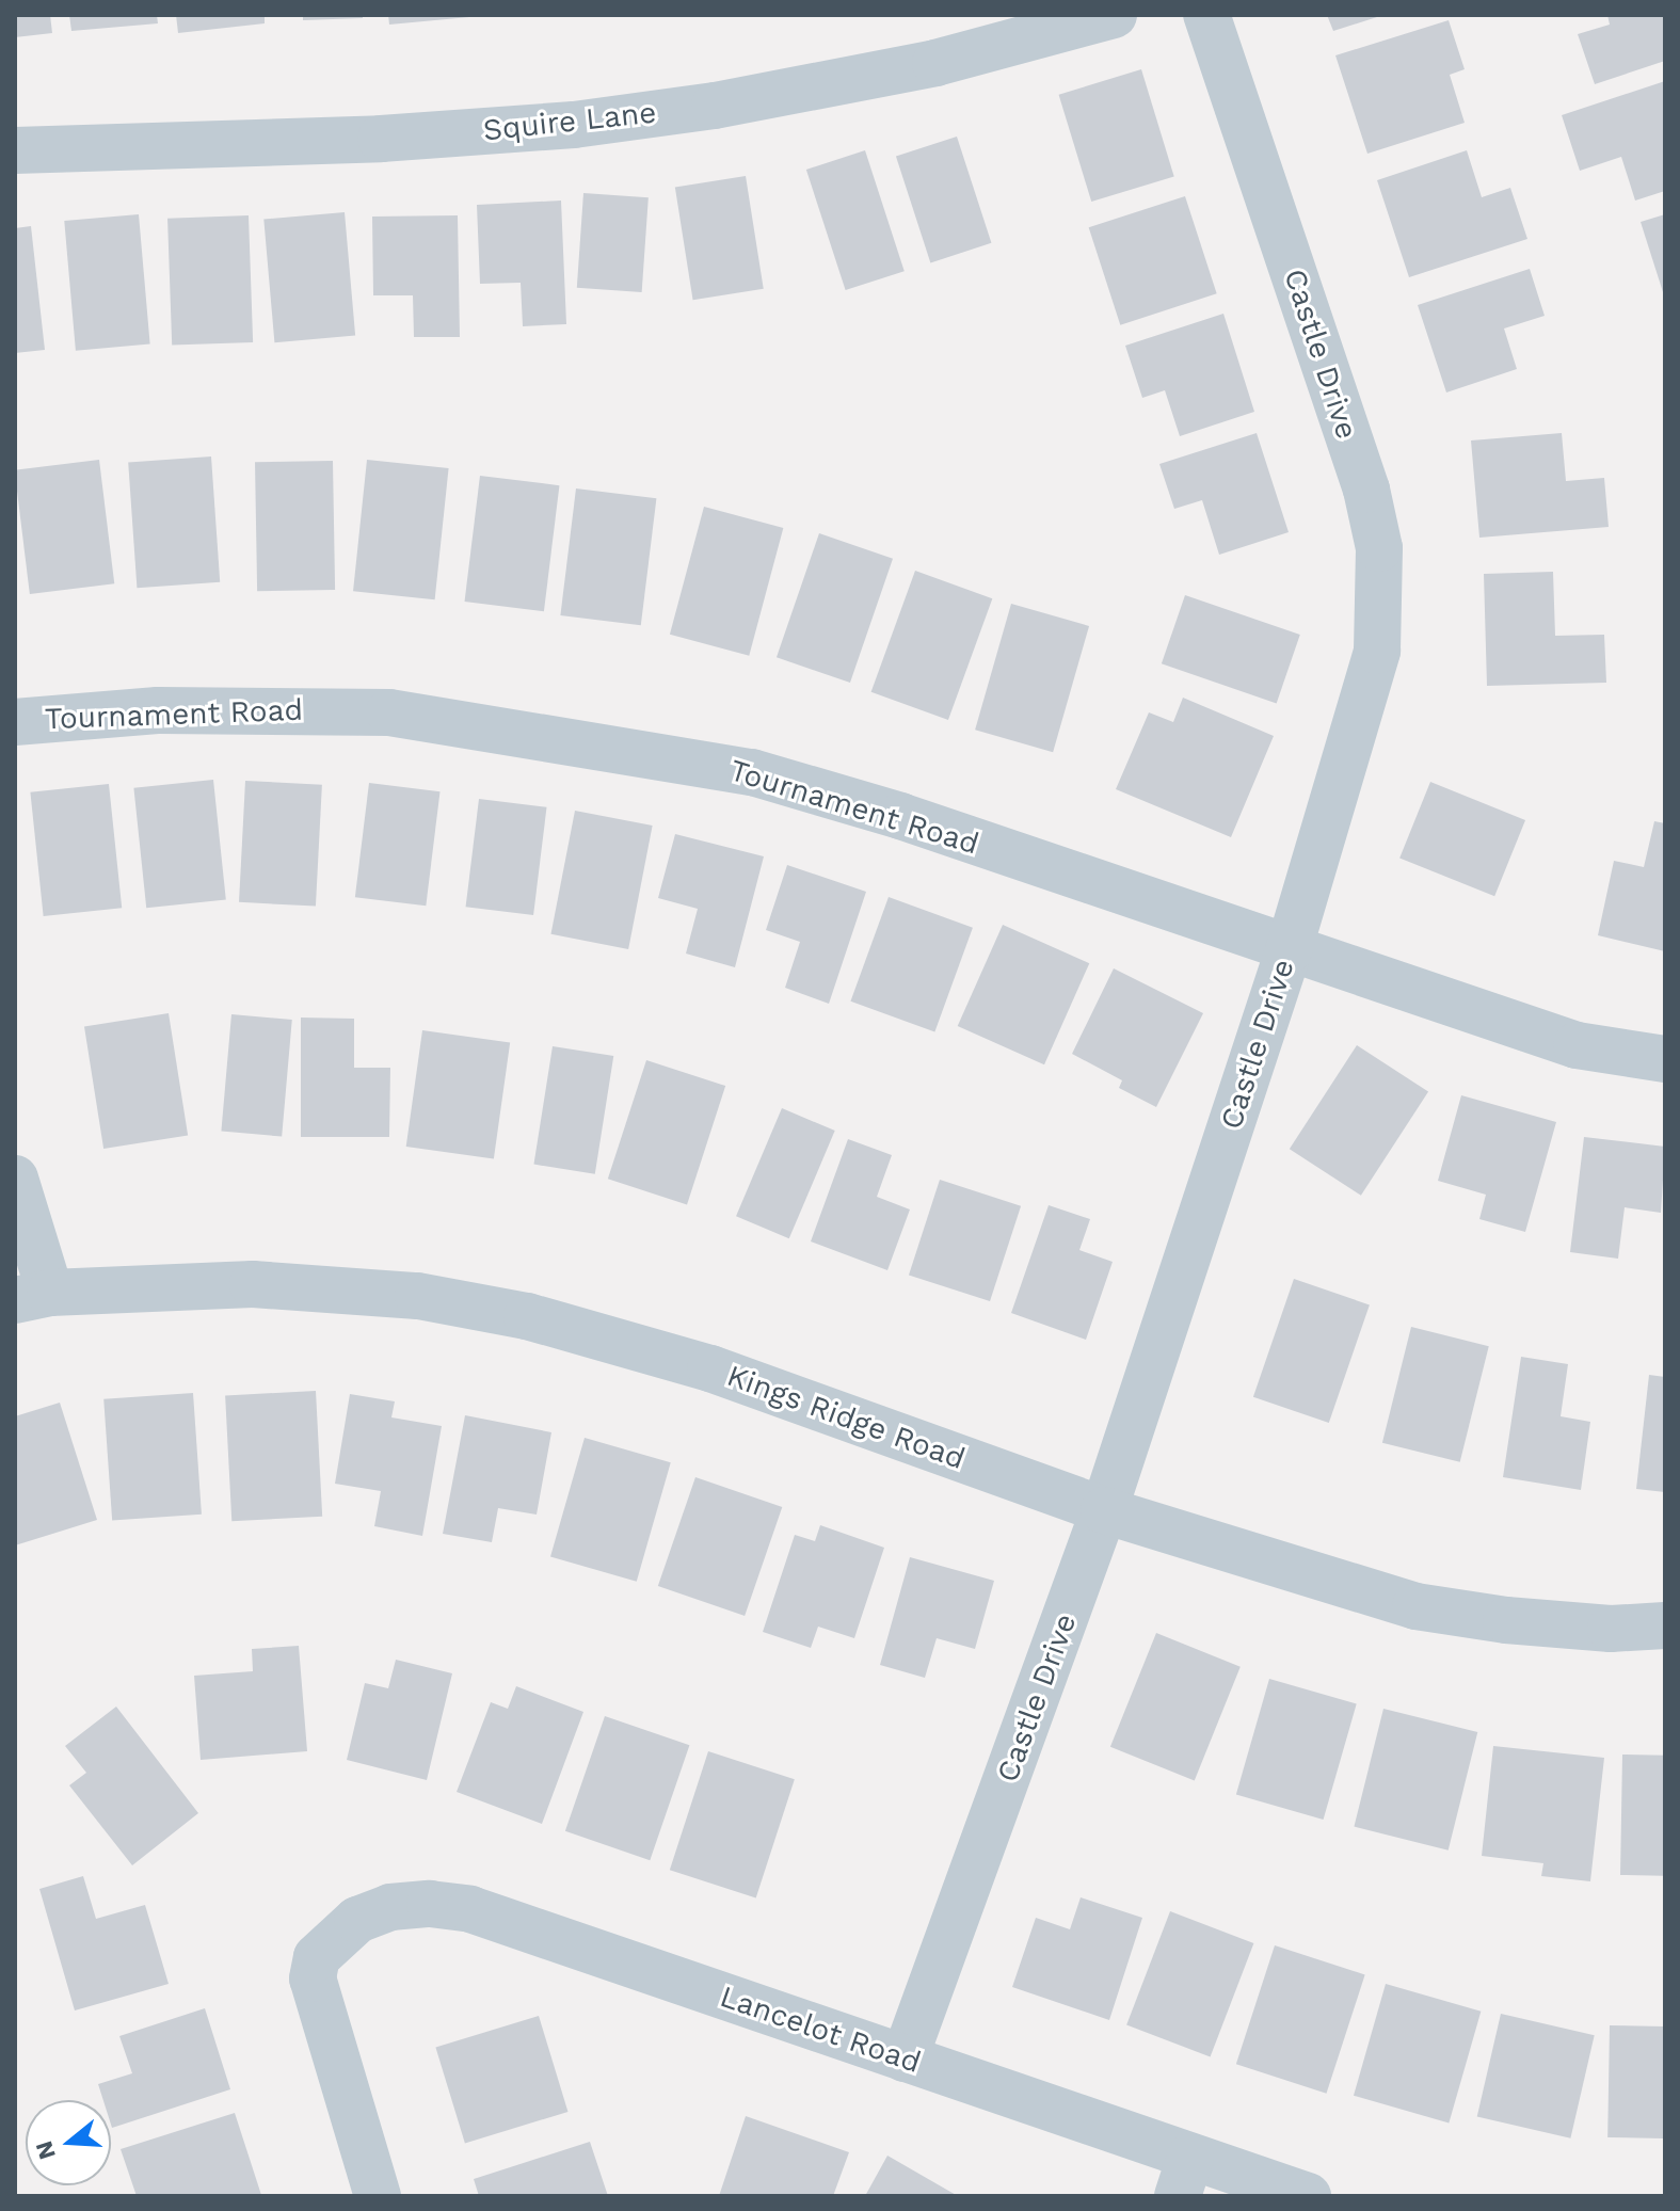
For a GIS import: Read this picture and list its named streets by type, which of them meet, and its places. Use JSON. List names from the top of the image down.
{
  "streets": {
    "street": [
      "Squire Lane",
      "Castle Drive",
      "Tournament Road",
      "Kings Ridge Road",
      "Lancelot Road"
    ]
  },
  "crossings": [
    ["Castle Drive", "Tournament Road"],
    ["Castle Drive", "Kings Ridge Road"],
    ["Castle Drive", "Lancelot Road"]
  ],
  "north": "left"
}
